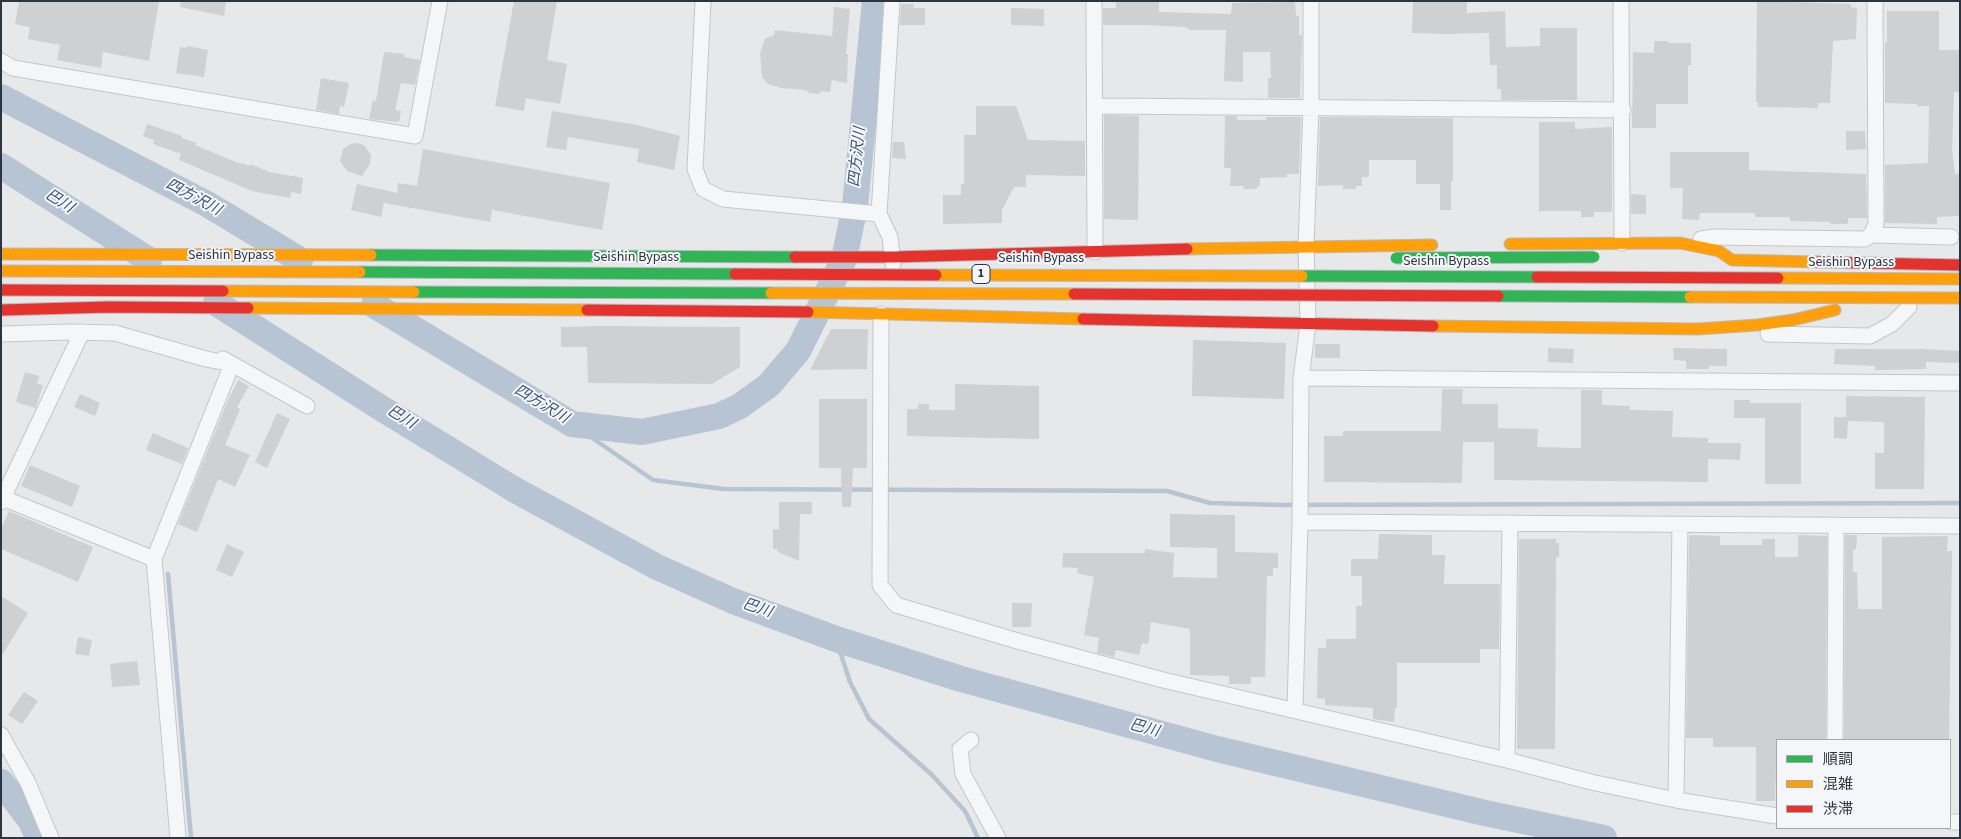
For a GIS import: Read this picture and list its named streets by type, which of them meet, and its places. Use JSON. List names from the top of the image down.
{
  "streets": {
    "highway": ["Seishin Bypass", "1"]
  },
  "water": ["四方沢川", "巴川"],
  "legend": ["順調", "混雑", "渋滞"]
}
